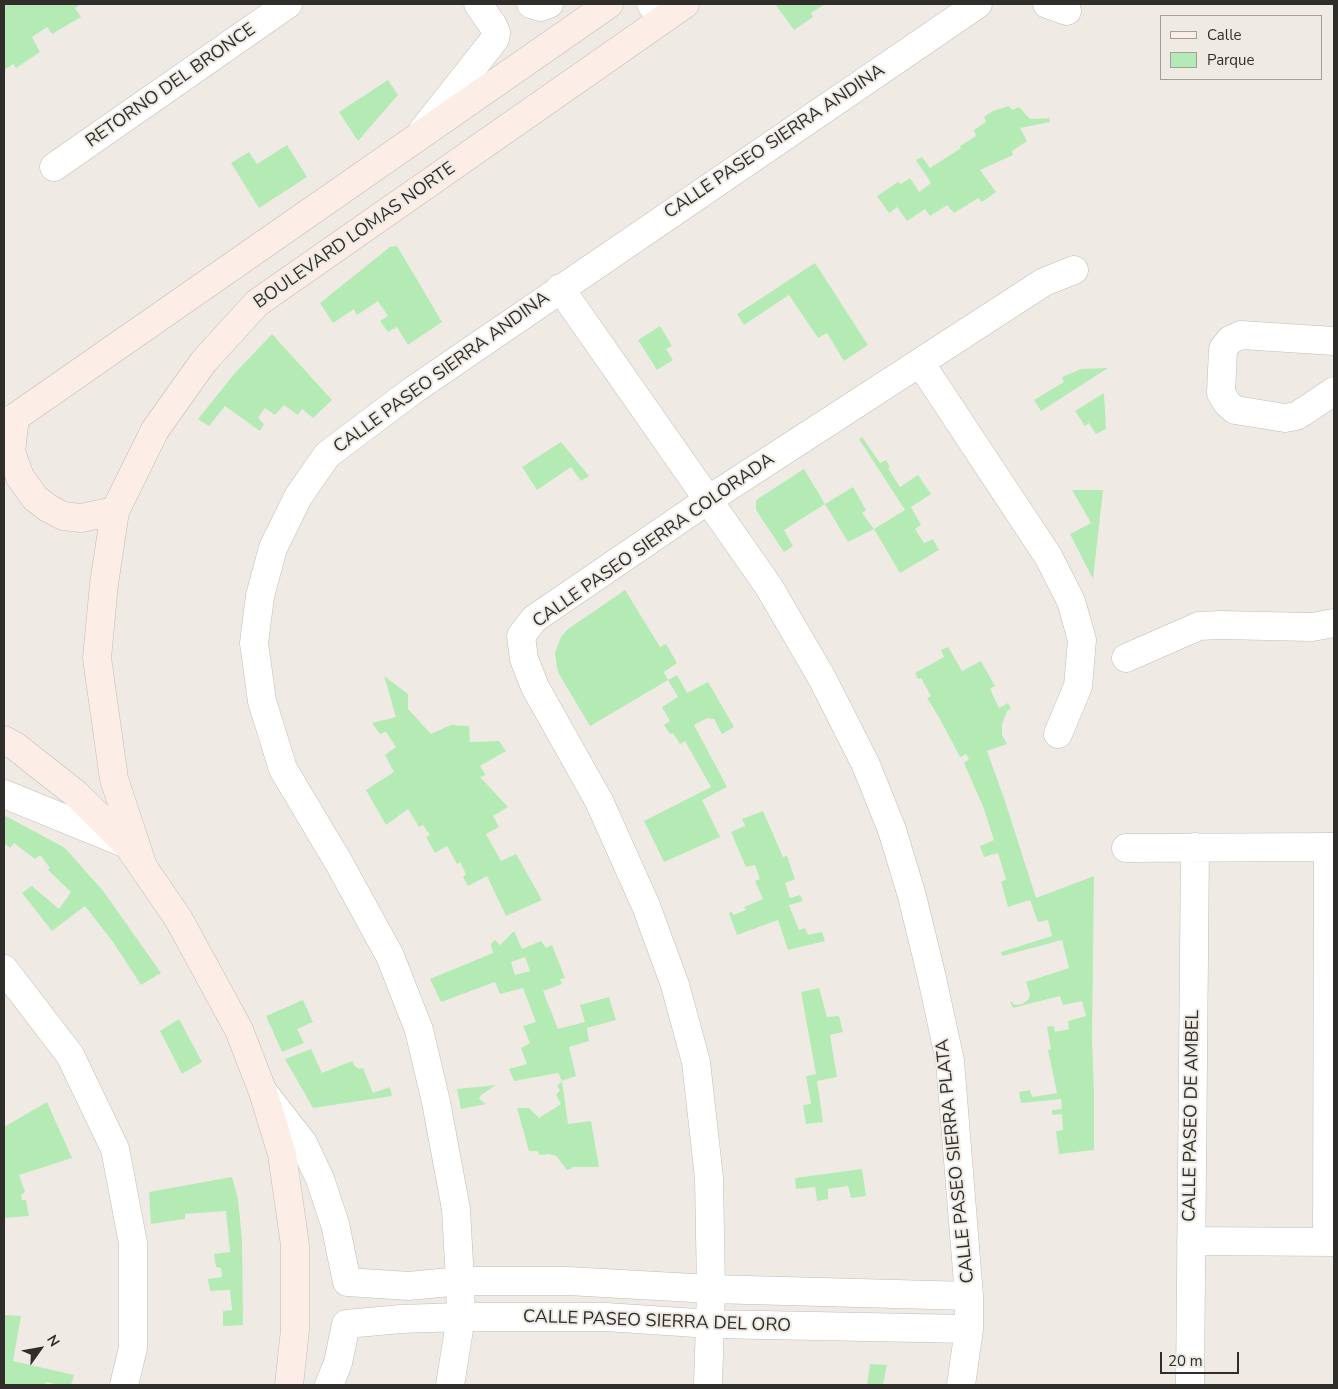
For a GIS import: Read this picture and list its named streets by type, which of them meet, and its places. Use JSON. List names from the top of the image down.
{
  "streets": {
    "street": [
      "RETORNO DEL BRONCE",
      "CALLE PASEO SIERRA ANDINA",
      "BOULEVARD LOMAS NORTE",
      "CALLE PASEO SIERRA COLORADA",
      "CALLE PASEO DE AMBEL",
      "CALLE PASEO SIERRA PLATA",
      "CALLE PASEO SIERRA DEL ORO"
    ]
  },
  "crossings": [
    ["CALLE PASEO SIERRA ANDINA", "CALLE PASEO SIERRA PLATA"],
    ["CALLE PASEO SIERRA ANDINA", "CALLE PASEO SIERRA DEL ORO"],
    ["CALLE PASEO SIERRA COLORADA", "CALLE PASEO SIERRA PLATA"],
    ["CALLE PASEO SIERRA COLORADA", "CALLE PASEO SIERRA DEL ORO"],
    ["CALLE PASEO SIERRA PLATA", "CALLE PASEO SIERRA DEL ORO"]
  ],
  "legend": ["Calle", "Parque"],
  "scale_bar": "20 m",
  "north": "top right"
}
